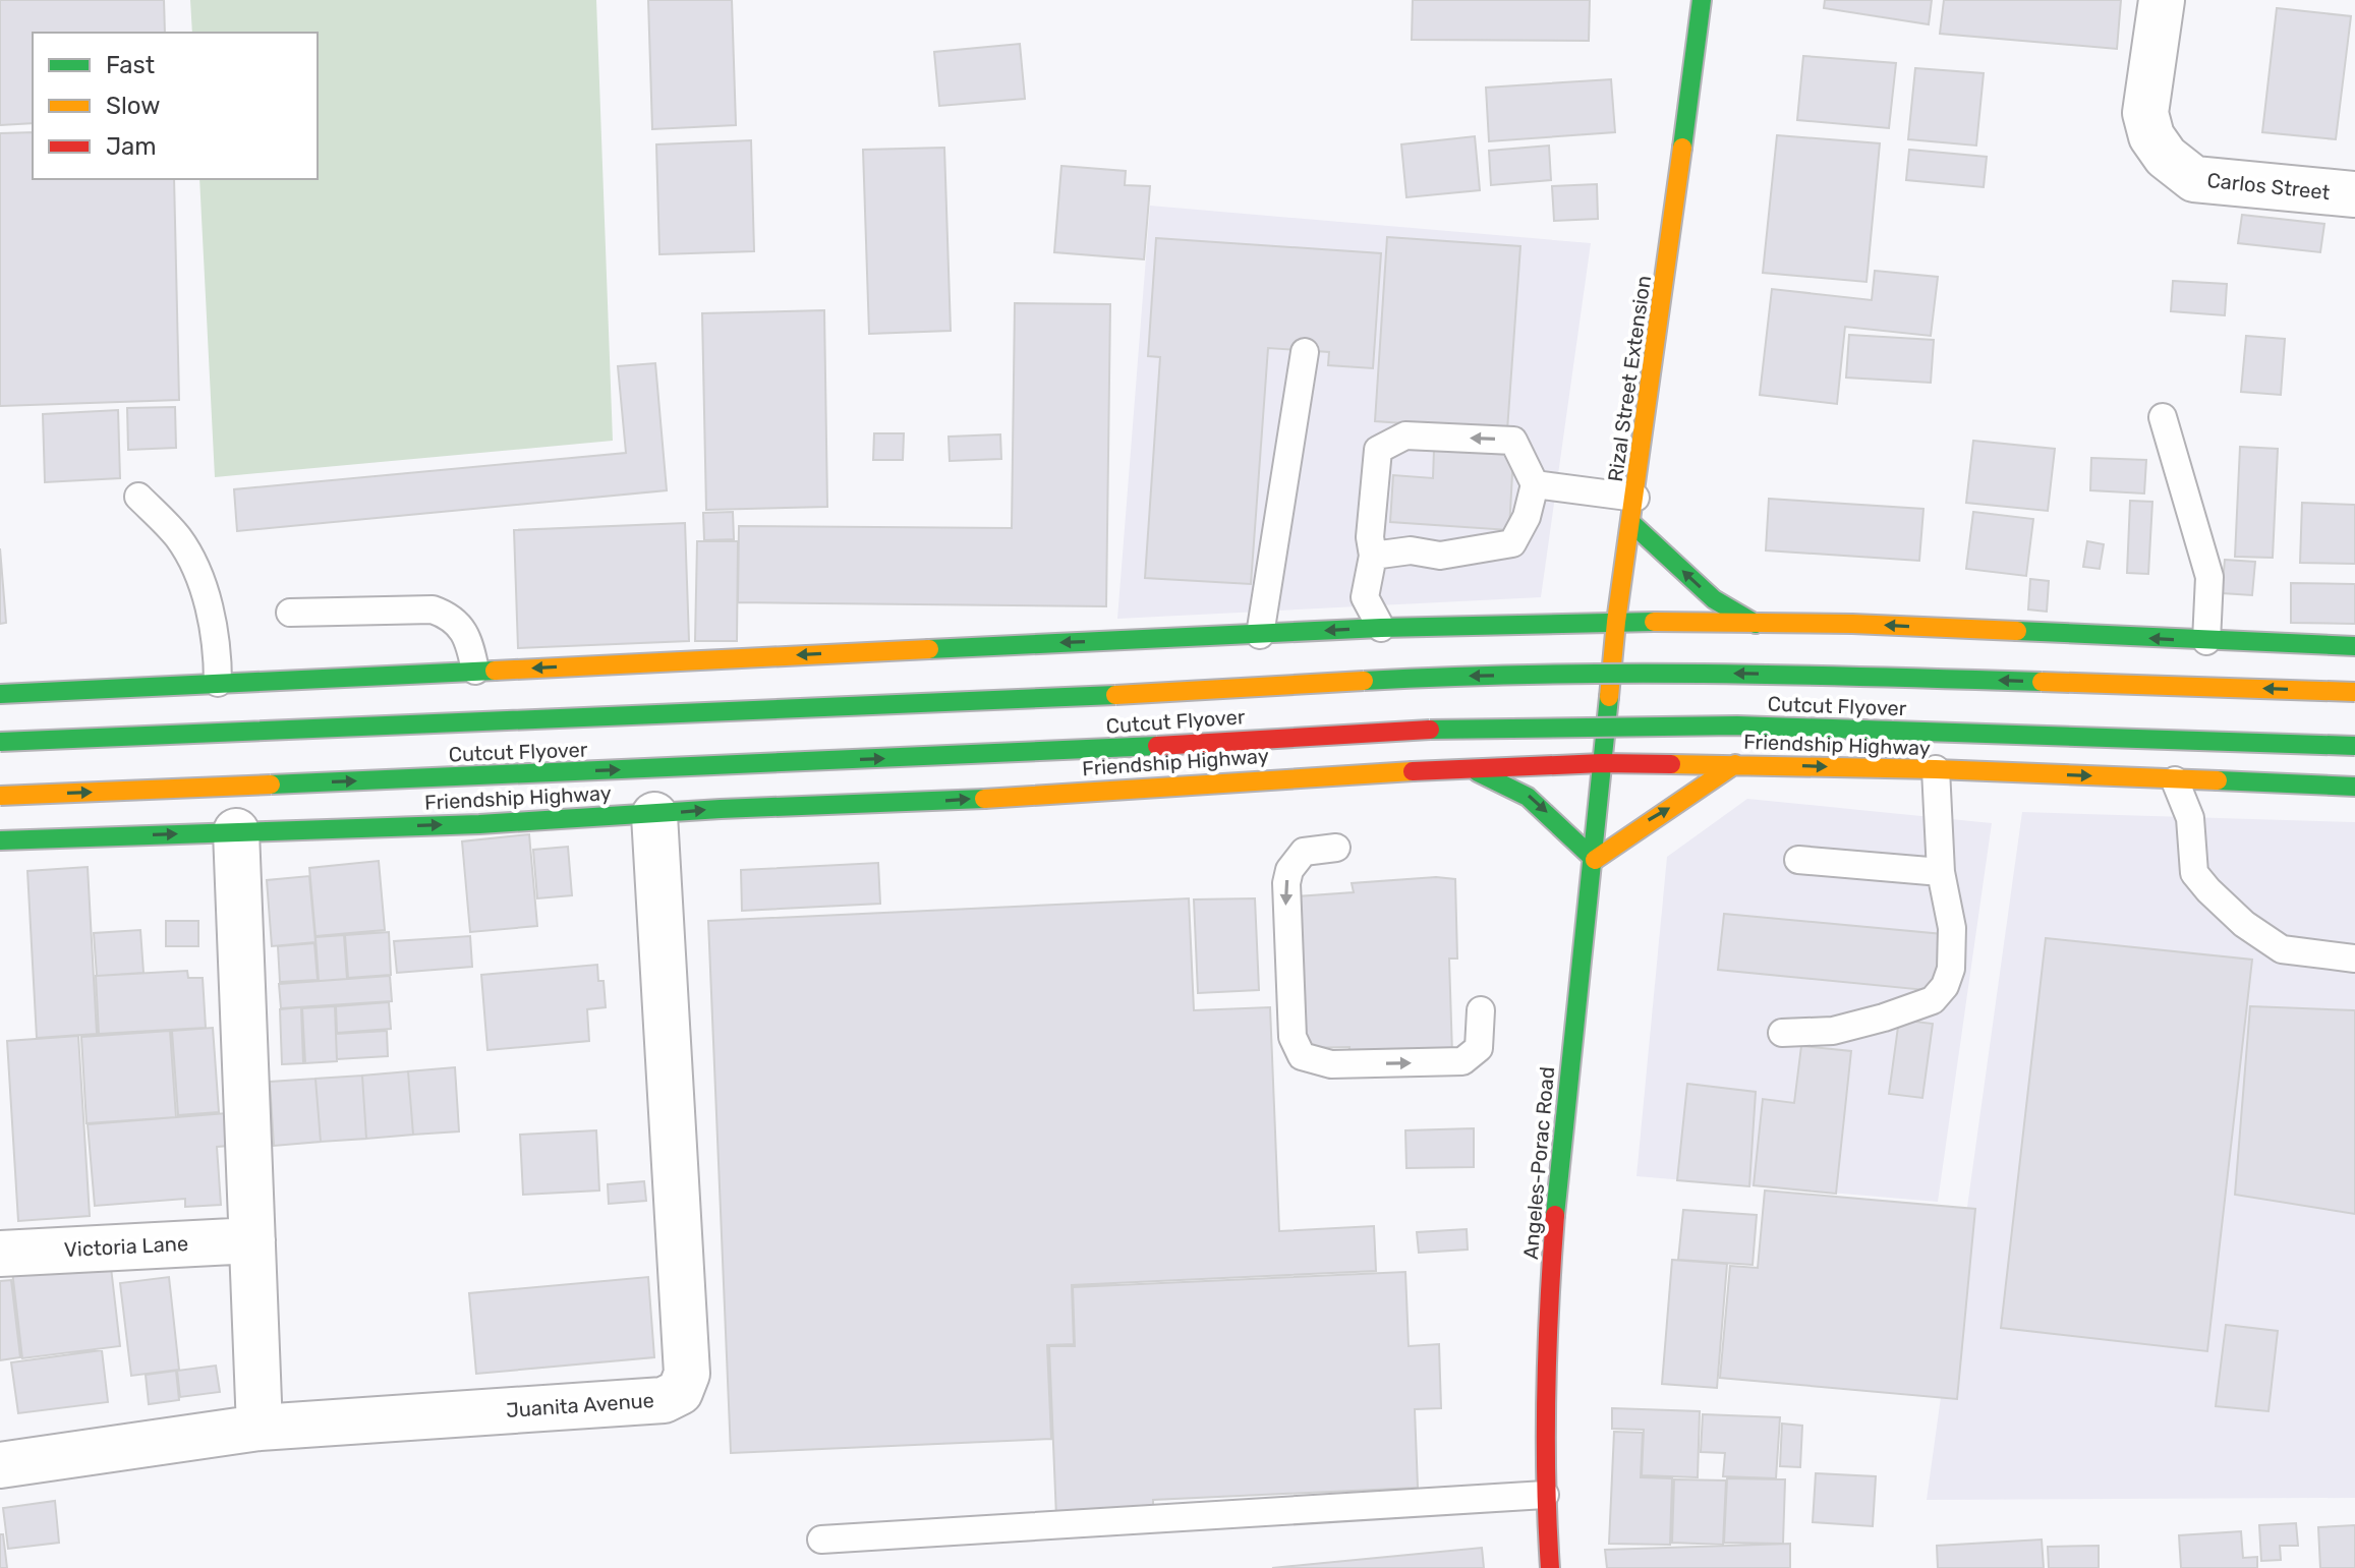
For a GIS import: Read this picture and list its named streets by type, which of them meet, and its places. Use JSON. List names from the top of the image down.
{
  "streets": {
    "main road": [
      "Rizal Street Extension",
      "Cutcut Flyover",
      "Friendship Highway",
      "Angeles-Porac Road"
    ],
    "street": ["Carlos Street", "Victoria Lane", "Juanita Avenue"]
  },
  "crossings": [
    ["Rizal Street Extension", "Friendship Highway"],
    ["Rizal Street Extension", "Angeles-Porac Road"],
    ["Friendship Highway", "Angeles-Porac Road"],
    ["Friendship Highway", "Juanita Avenue"]
  ],
  "legend": ["Fast", "Slow", "Jam"]
}
